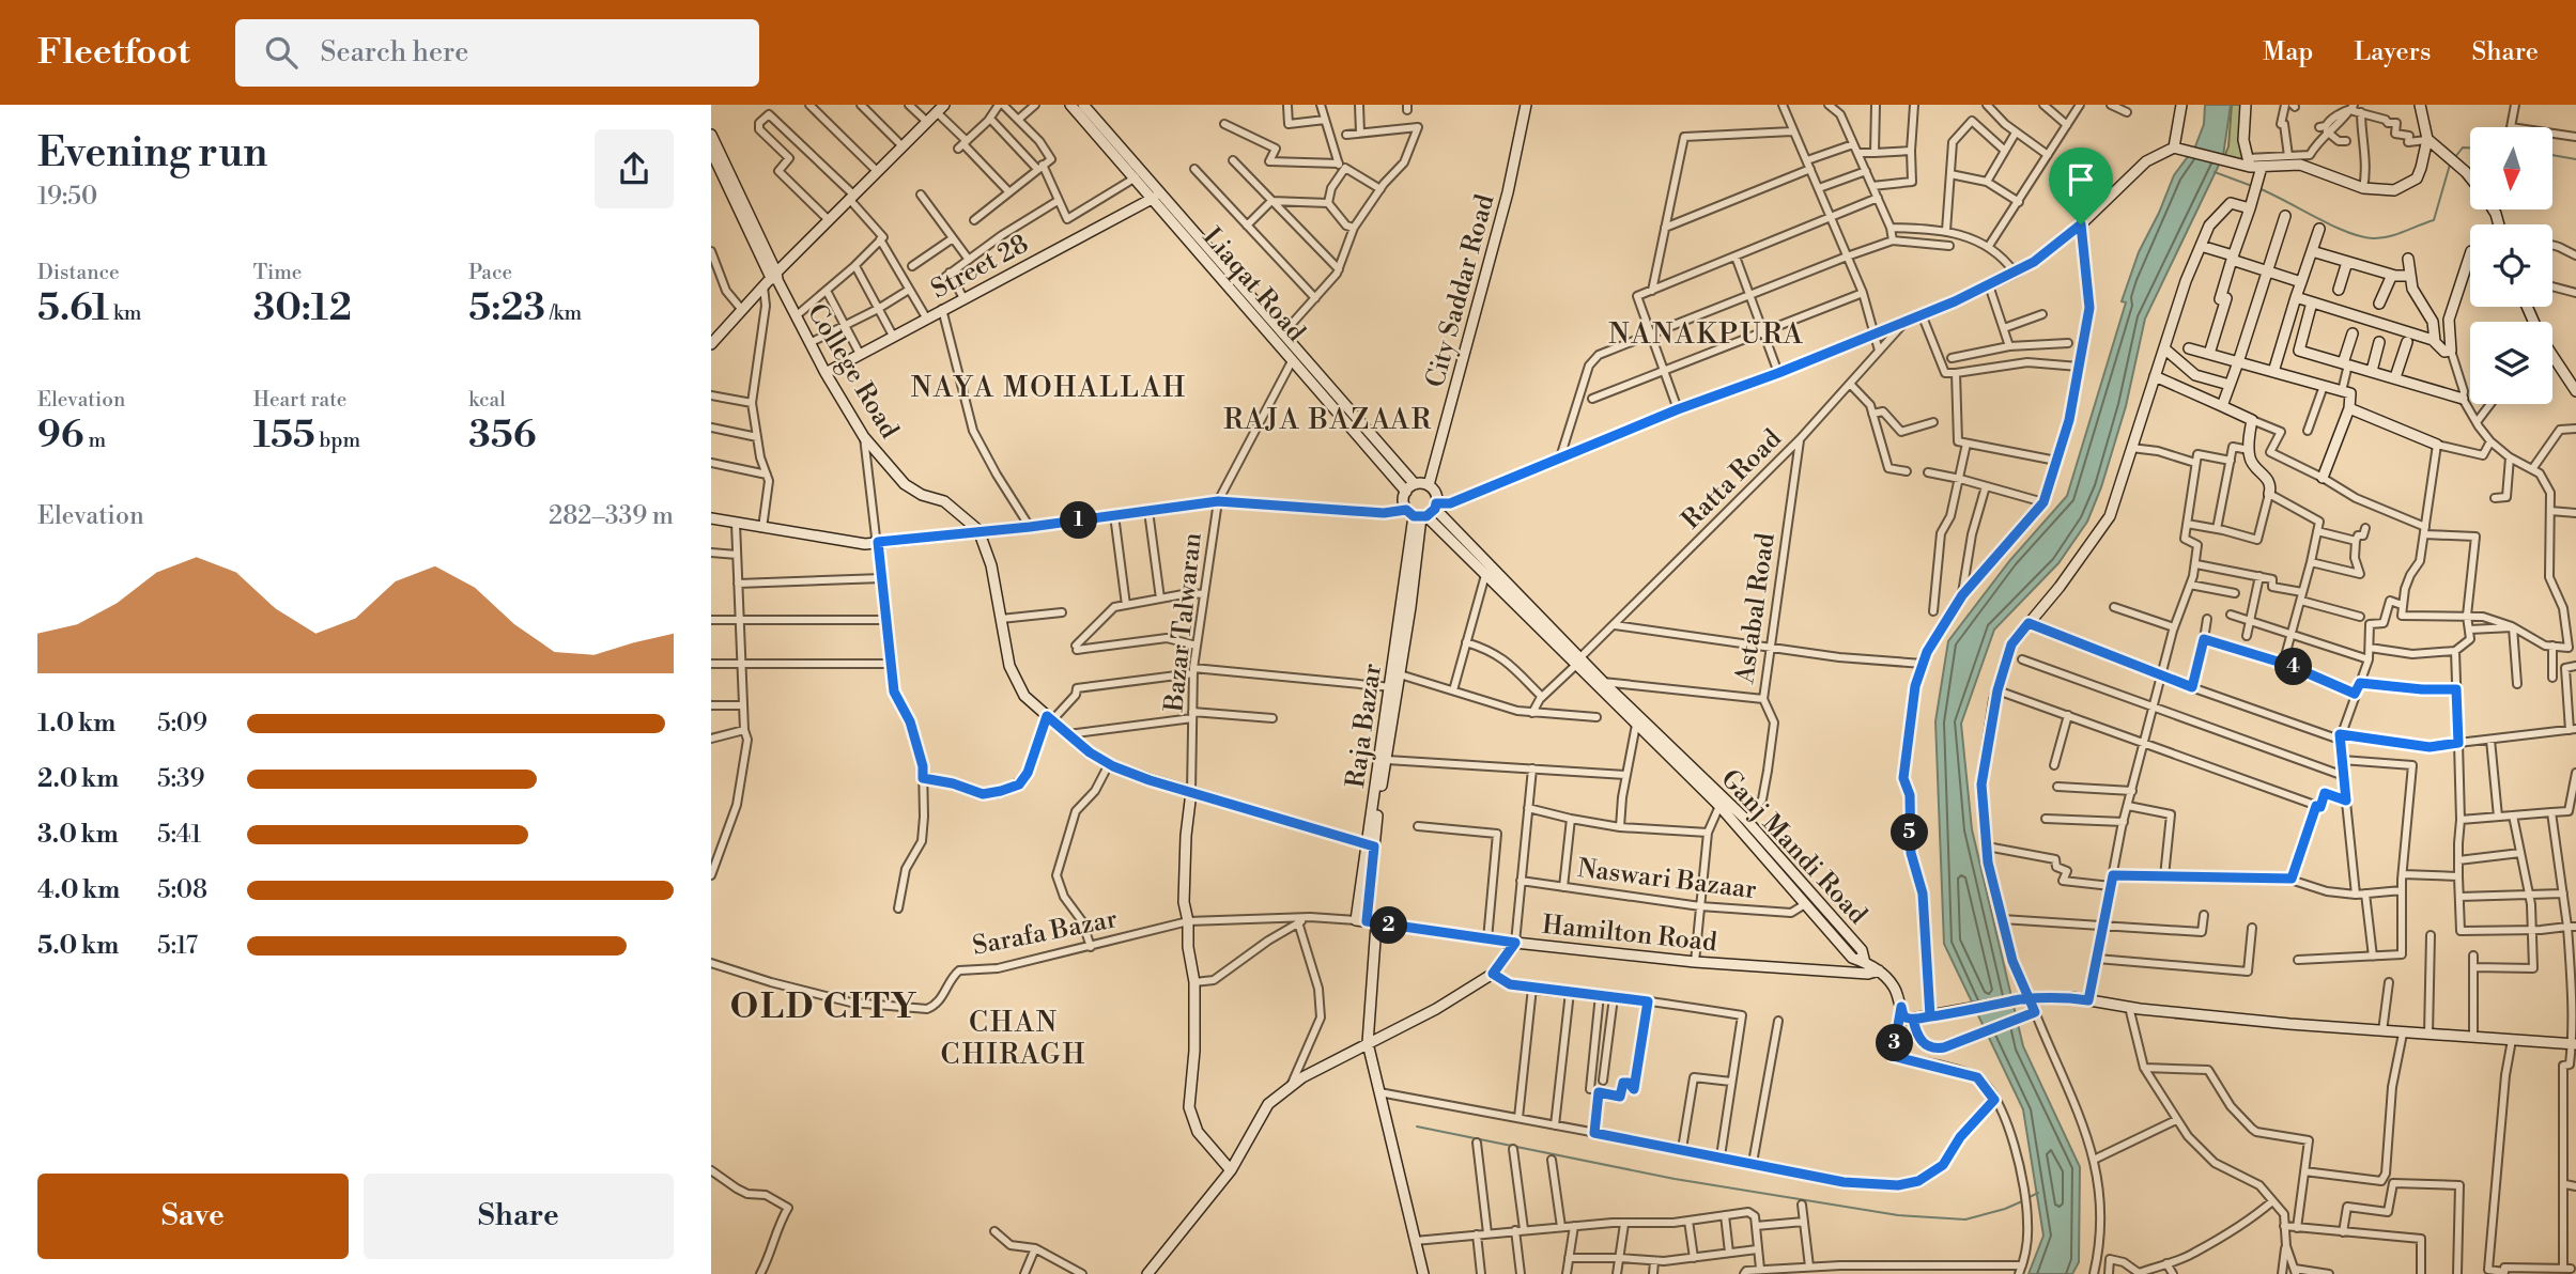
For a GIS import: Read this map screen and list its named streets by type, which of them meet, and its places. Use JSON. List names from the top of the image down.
{
  "streets": {
    "street": [
      "Street 28",
      "Liaqat Road",
      "City Saddar Road",
      "College Road",
      "Ratta Road",
      "Astabal Road",
      "Bazar Talwaran",
      "Raja Bazar",
      "Ganj Mandi Road",
      "Naswari Bazaar",
      "Sarafa Bazar",
      "Hamilton Road"
    ]
  },
  "crossings": [
    ["Street 28", "Liaqat Road"],
    ["Street 28", "College Road"],
    ["Liaqat Road", "City Saddar Road"],
    ["Liaqat Road", "Bazar Talwaran"],
    ["Liaqat Road", "Raja Bazar"],
    ["Liaqat Road", "Ganj Mandi Road"],
    ["City Saddar Road", "Raja Bazar"],
    ["City Saddar Road", "Ganj Mandi Road"],
    ["Ratta Road", "Astabal Road"],
    ["Ratta Road", "Ganj Mandi Road"],
    ["Astabal Road", "Ganj Mandi Road"],
    ["Raja Bazar", "Ganj Mandi Road"],
    ["Raja Bazar", "Sarafa Bazar"],
    ["Raja Bazar", "Hamilton Road"],
    ["Ganj Mandi Road", "Naswari Bazaar"],
    ["Sarafa Bazar", "Hamilton Road"]
  ],
  "districts": [
    "NANAKPURA",
    "NAYA MOHALLAH",
    "RAJA BAZAAR",
    "OLD CITY",
    "CHAN CHIRAGH"
  ],
  "north": "bottom",
  "page": {
    "header": "Fleetfoot",
    "search": "Search here",
    "nav": ["Map", "Layers", "Share"],
    "heading": ["Evening run", "19:50"],
    "stats": [
      ["Distance", "5.61 km"],
      ["Time", "30:12"],
      ["Pace", "5:23 /km"],
      ["Elevation", "96 m"],
      ["Heart rate", "155 bpm"],
      ["kcal", "356"]
    ],
    "chart": ["Elevation", "282–339 m"],
    "pins": [
      "1",
      "4",
      "5",
      "2",
      "3"
    ],
    "list": [
      {
        "name": "1.0 km",
        "note": "5:09"
      },
      {
        "name": "2.0 km",
        "note": "5:39"
      },
      {
        "name": "3.0 km",
        "note": "5:41"
      },
      {
        "name": "4.0 km",
        "note": "5:08"
      },
      {
        "name": "5.0 km",
        "note": "5:17"
      }
    ],
    "buttons": ["Save", "Share"]
  }
}
